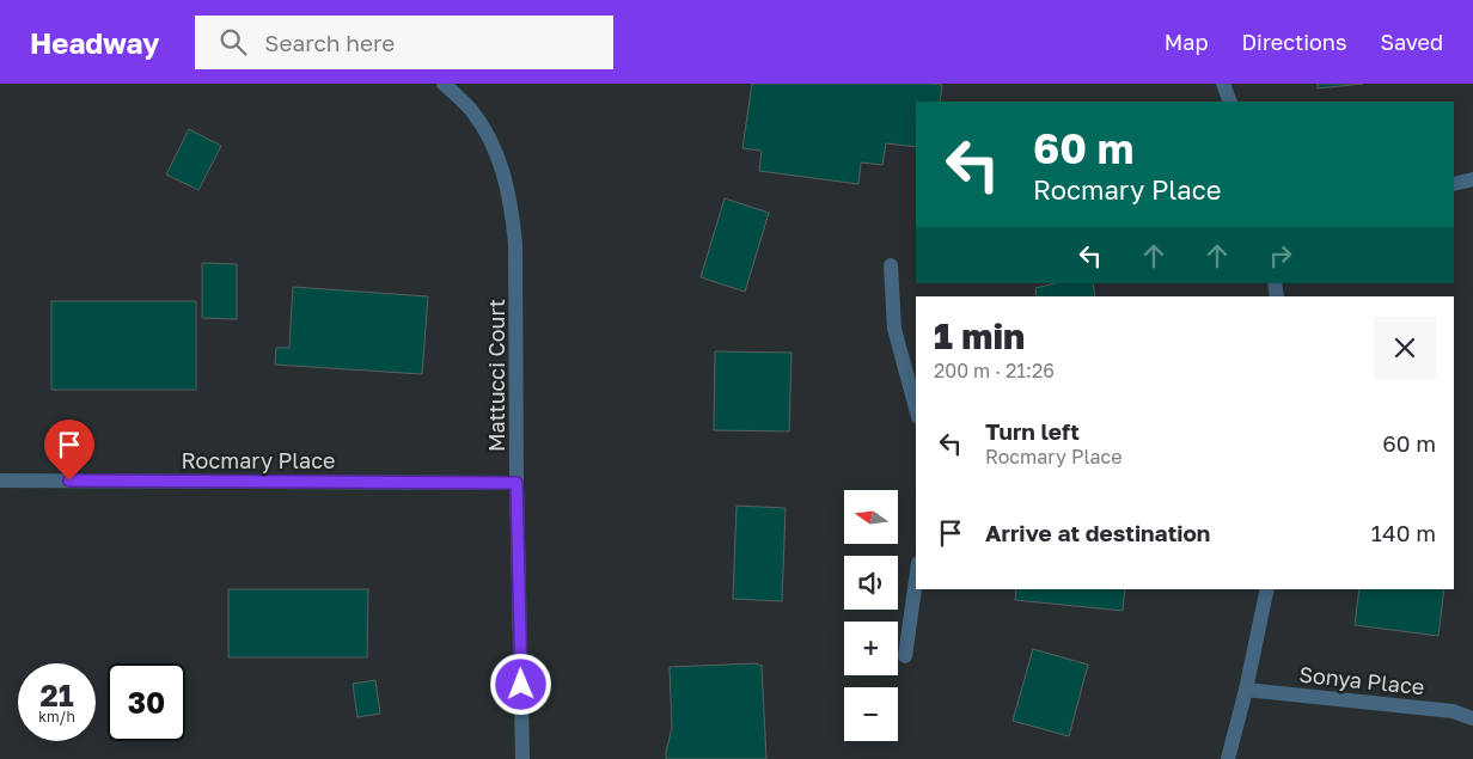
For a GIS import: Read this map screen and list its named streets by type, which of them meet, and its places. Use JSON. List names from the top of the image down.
{
  "streets": {
    "street": ["Mattucci Court", "Rocmary Place", "Sonya Place"]
  },
  "crossings": [
    ["Mattucci Court", "Rocmary Place"]
  ],
  "north": "left",
  "page": {
    "header": "Headway",
    "search": "Search here",
    "nav": ["Map", "Directions", "Saved"],
    "turn": ["60 m", "Rocmary Place"],
    "heading": ["1 min", "200 m · 21:26"],
    "list": [
      {
        "name": "Turn left",
        "note": "Rocmary Place",
        "value": "60 m"
      },
      {
        "name": "Arrive at destination",
        "value": "140 m"
      }
    ],
    "map_buttons": ["+", "−"],
    "speed": "21 km/h",
    "limit": "30"
  }
}
